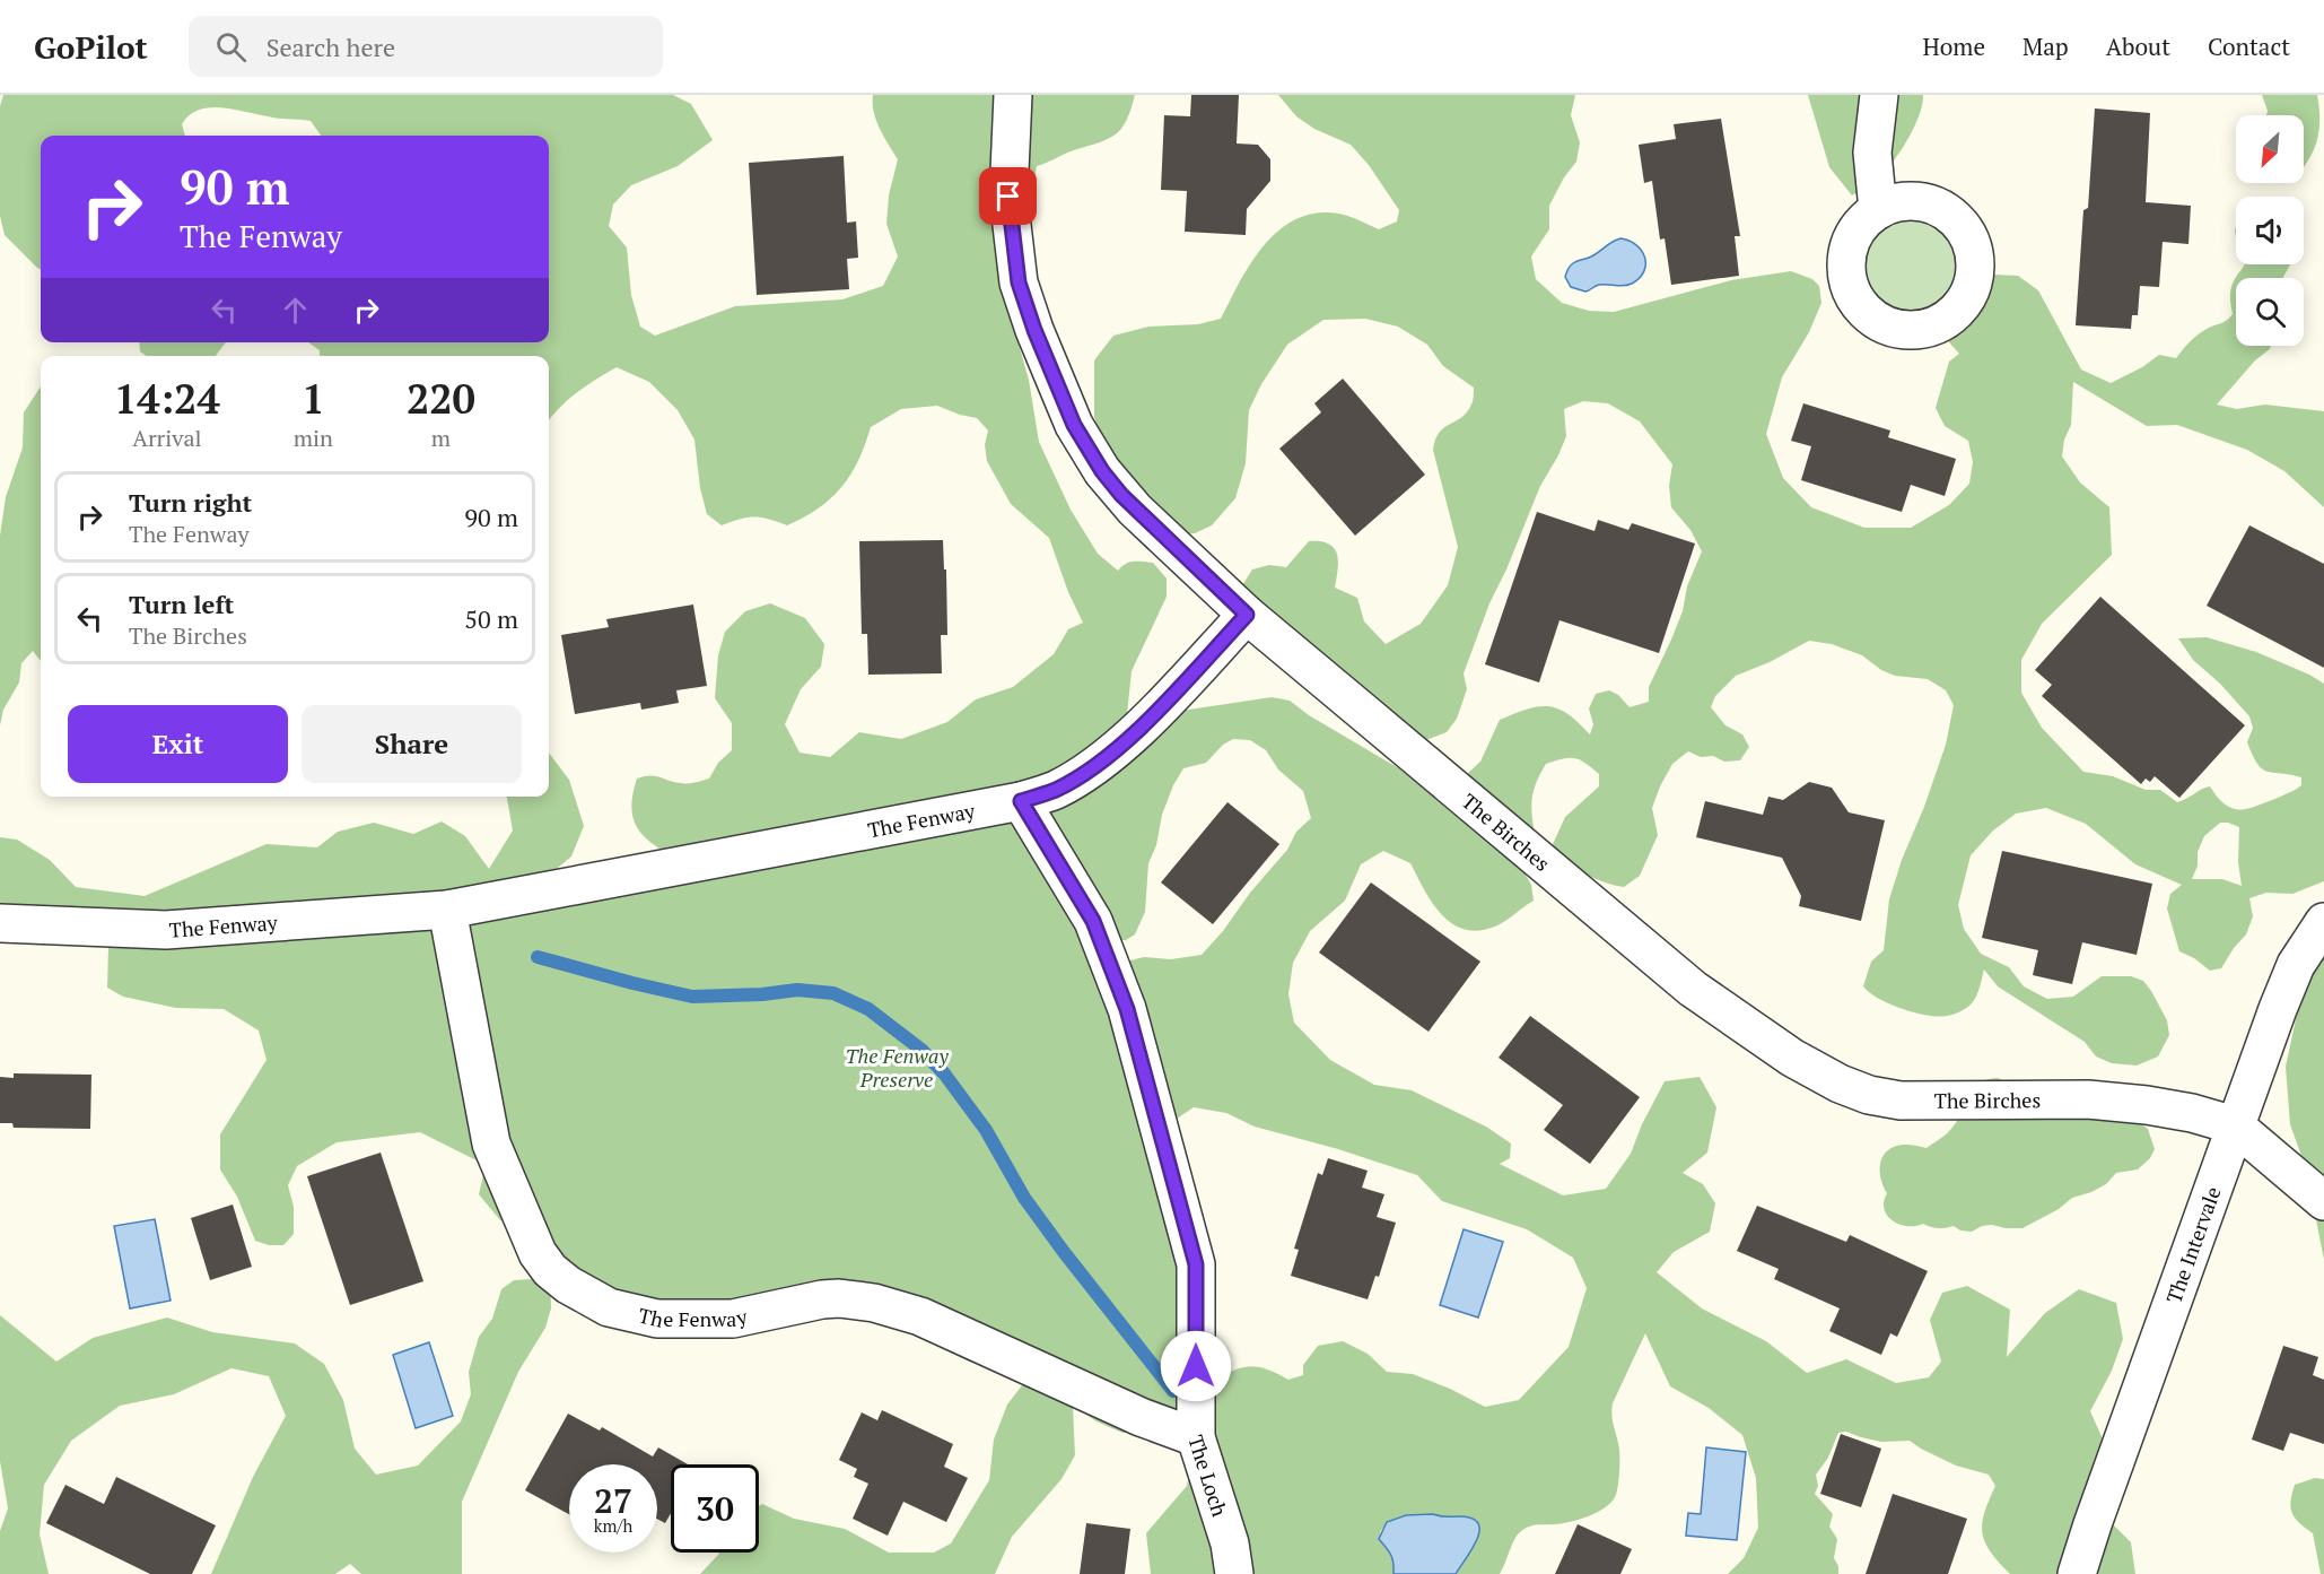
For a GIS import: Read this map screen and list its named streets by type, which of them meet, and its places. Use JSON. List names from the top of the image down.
{
  "streets": {
    "street": [
      "The Fenway",
      "The Birches",
      "The Intervale",
      "The Loch"
    ]
  },
  "crossings": [
    ["The Fenway", "The Birches"],
    ["The Fenway", "The Loch"],
    ["The Birches", "The Intervale"]
  ],
  "parks": ["The Fenway Preserve"],
  "north": "bottom left",
  "page": {
    "header": "GoPilot",
    "search": "Search here",
    "nav": [
      "Home",
      "Map",
      "About",
      "Contact"
    ],
    "turn": ["90 m", "The Fenway"],
    "eta": [
      "14:24",
      "Arrival",
      "1",
      "min",
      "220",
      "m"
    ],
    "list": [
      {
        "name": "Turn right",
        "note": "The Fenway",
        "value": "90 m"
      },
      {
        "name": "Turn left",
        "note": "The Birches",
        "value": "50 m"
      }
    ],
    "buttons": ["Exit", "Share"],
    "speed": "27 km/h",
    "limit": "30"
  }
}
